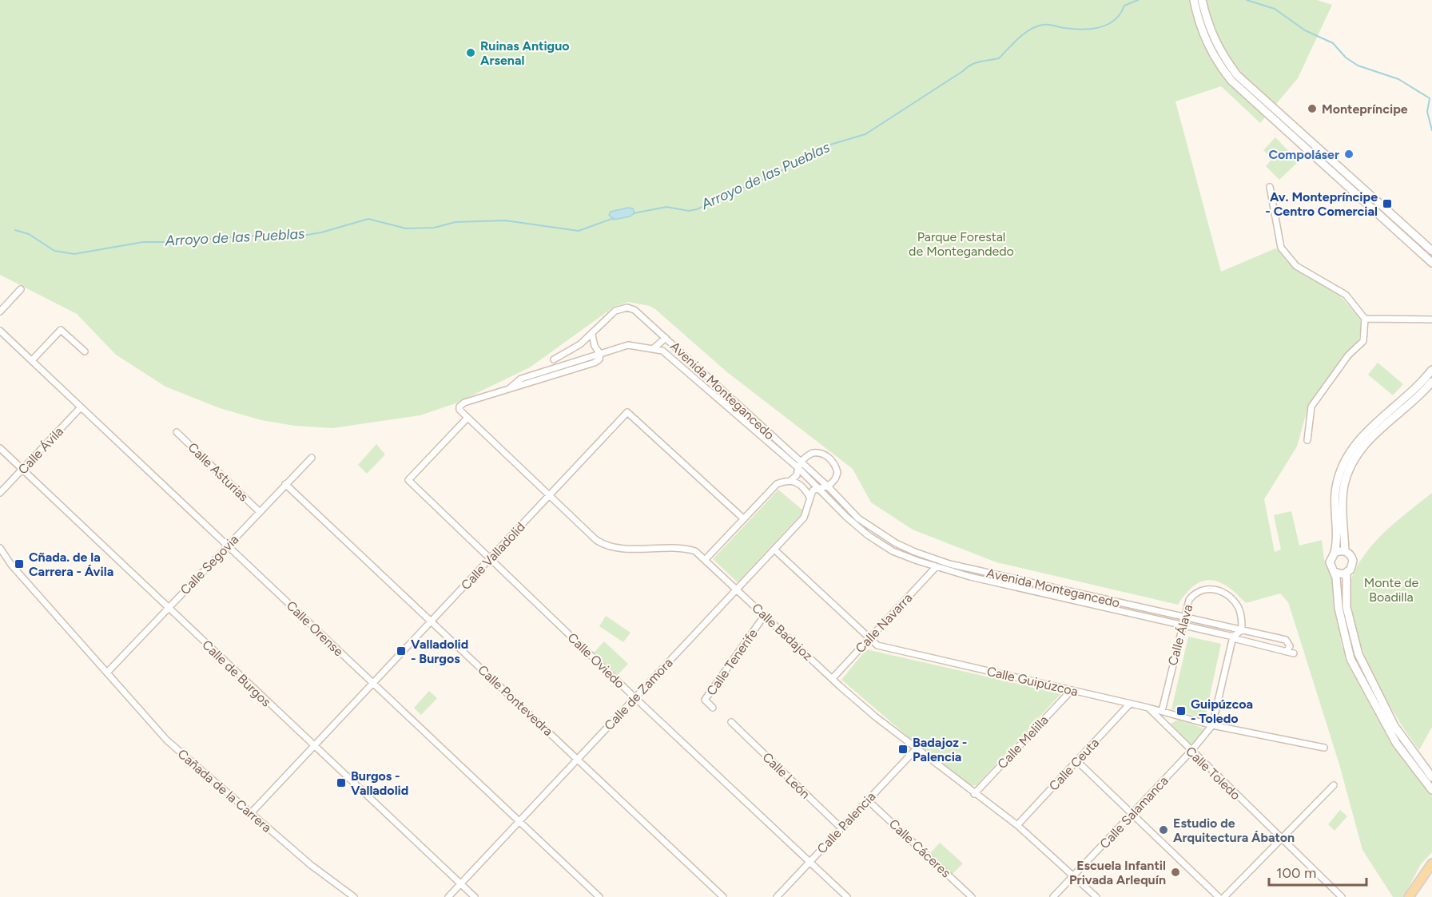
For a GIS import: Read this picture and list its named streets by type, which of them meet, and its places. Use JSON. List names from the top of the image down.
{
  "streets": {
    "street": [
      "Avenida Montegancedo",
      "Calle Ávila",
      "Calle Asturias",
      "Calle Valladolid",
      "Calle Segovia",
      "Calle Navarra",
      "Calle Orense",
      "Calle Badajoz",
      "Calle Álava",
      "Calle Oviedo",
      "Calle Tenerife",
      "Calle de Burgos",
      "Calle Guipúzcoa",
      "Calle de Zamora",
      "Calle Pontevedra",
      "Calle Melilla",
      "Calle Ceuta",
      "Calle Toledo",
      "Calle León",
      "Cañada de la Carrera",
      "Calle Salamanca",
      "Calle Palencia",
      "Calle Cáceres"
    ]
  },
  "crossings": [
    ["Avenida Montegancedo", "Calle Navarra"],
    ["Avenida Montegancedo", "Calle Badajoz"],
    ["Avenida Montegancedo", "Calle Álava"],
    ["Calle Ávila", "Calle Orense"],
    ["Calle Ávila", "Calle de Burgos"],
    ["Calle Asturias", "Calle Segovia"],
    ["Calle Valladolid", "Calle Orense"],
    ["Calle Valladolid", "Calle Badajoz"],
    ["Calle Valladolid", "Calle Oviedo"],
    ["Calle Valladolid", "Calle de Burgos"],
    ["Calle Valladolid", "Calle Pontevedra"],
    ["Calle Valladolid", "Cañada de la Carrera"],
    ["Calle Segovia", "Calle Orense"],
    ["Calle Segovia", "Calle de Burgos"],
    ["Calle Segovia", "Calle Pontevedra"],
    ["Calle Segovia", "Cañada de la Carrera"],
    ["Calle Navarra", "Calle Badajoz"],
    ["Calle Navarra", "Calle Guipúzcoa"],
    ["Calle Orense", "Calle de Zamora"],
    ["Calle Badajoz", "Calle Oviedo"],
    ["Calle Badajoz", "Calle Tenerife"],
    ["Calle Badajoz", "Calle de Zamora"],
    ["Calle Badajoz", "Calle Melilla"],
    ["Calle Badajoz", "Calle Ceuta"],
    ["Calle Badajoz", "Calle Salamanca"],
    ["Calle Badajoz", "Calle Palencia"],
    ["Calle Álava", "Calle Guipúzcoa"],
    ["Calle Oviedo", "Calle de Zamora"],
    ["Calle Oviedo", "Calle Palencia"],
    ["Calle de Burgos", "Calle de Zamora"],
    ["Calle Guipúzcoa", "Calle de Zamora"],
    ["Calle Guipúzcoa", "Calle Melilla"],
    ["Calle Guipúzcoa", "Calle Ceuta"],
    ["Calle Guipúzcoa", "Calle Toledo"],
    ["Calle Guipúzcoa", "Calle Salamanca"],
    ["Calle de Zamora", "Calle Pontevedra"],
    ["Calle Toledo", "Calle Salamanca"],
    ["Calle León", "Calle Palencia"],
    ["Calle Palencia", "Calle Cáceres"]
  ],
  "water": ["Arroyo de las Pueblas"],
  "parks": ["Parque Forestal de Montegandedo", "Monte de Boadilla"],
  "places": {
    "other": [
      "Ruinas Antiguo Arsenal",
      "Montepríncipe",
      "Compoláser",
      "Estudio de Arquitectura Ábaton",
      "Escuela Infantil Privada Arlequín"
    ],
    "transit": [
      "Av. Montepríncipe - Centro Comercial",
      "Cñada. de la Carrera - Ávila",
      "Valladolid - Burgos",
      "Guipúzcoa - Toledo",
      "Badajoz - Palencia",
      "Burgos - Valladolid"
    ]
  },
  "scale_bar": "100 m"
}
